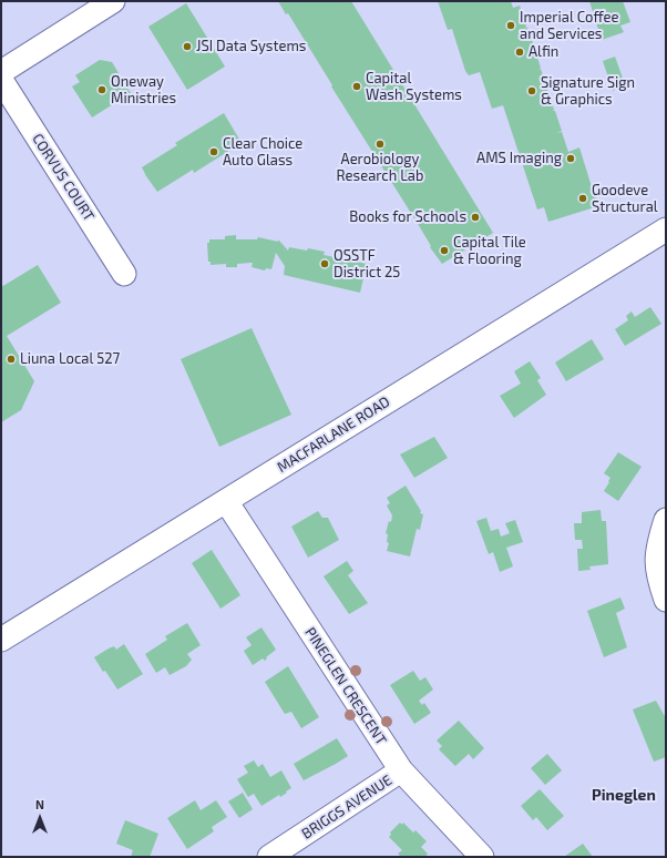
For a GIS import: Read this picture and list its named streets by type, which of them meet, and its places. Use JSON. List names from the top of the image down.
{
  "streets": {
    "street": [
      "CORVUS COURT",
      "MACFARLANE ROAD",
      "PINEGLEN CRESCENT",
      "BRIGGS AVENUE"
    ]
  },
  "crossings": [
    ["MACFARLANE ROAD", "PINEGLEN CRESCENT"],
    ["PINEGLEN CRESCENT", "BRIGGS AVENUE"]
  ],
  "districts": ["Pineglen"],
  "places": [
    "Imperial Coffee and Services",
    "JSI Data Systems",
    "Alfin",
    "Capital Wash Systems",
    "Oneway Ministries",
    "Signature Sign & Graphics",
    "Aerobiology Research Lab",
    "Clear Choice Auto Glass",
    "AMS Imaging",
    "Goodeve Structural",
    "Books for Schools",
    "Capital Tile & Flooring",
    "OSSTF District 25",
    "Liuna Local 527"
  ],
  "north": "top"
}
